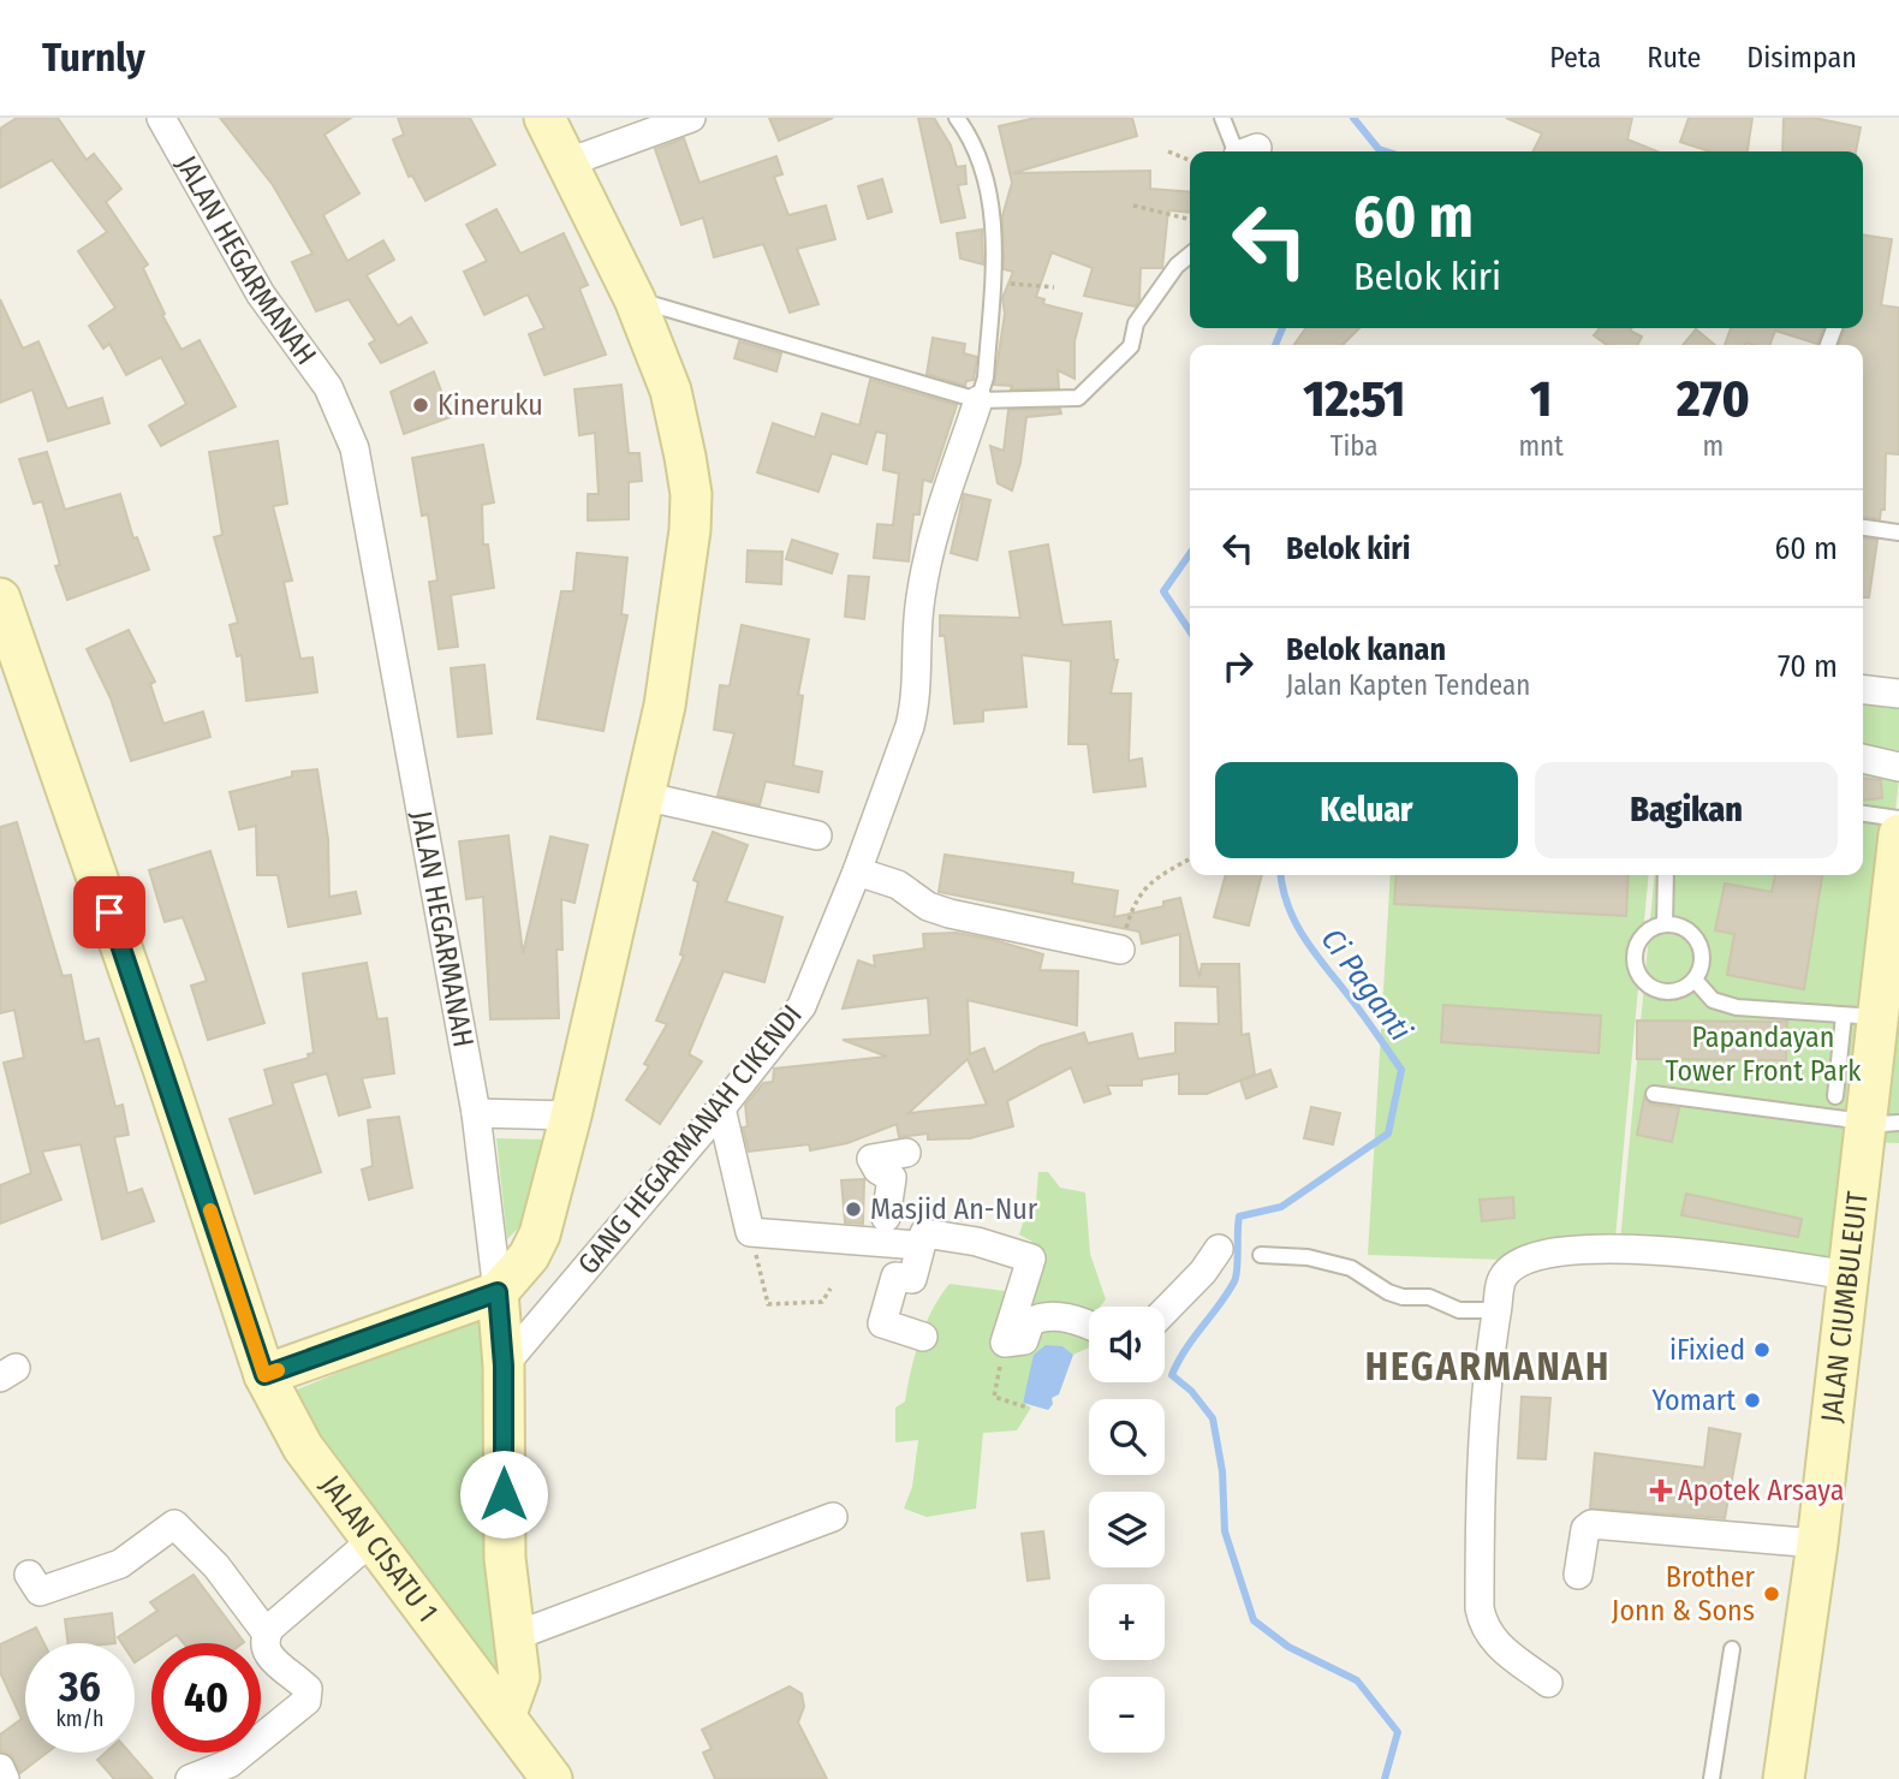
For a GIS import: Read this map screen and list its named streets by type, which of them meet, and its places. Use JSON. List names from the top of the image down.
{
  "streets": {
    "street": [
      "JALAN HEGARMANAH",
      "GANG HEGARMANAH CIKENDI",
      "JALAN CIUMBULEUIT",
      "JALAN CISATU 1"
    ]
  },
  "crossings": [
    ["JALAN HEGARMANAH", "GANG HEGARMANAH CIKENDI"],
    ["JALAN HEGARMANAH", "JALAN CISATU 1"]
  ],
  "districts": ["HEGARMANAH"],
  "water": ["Ci Paganti"],
  "parks": ["Papandayan Tower Front Park"],
  "places": {
    "other": [
      "Kineruku",
      "Masjid An-Nur",
      "iFixied",
      "Yomart",
      "Brother Jonn & Sons"
    ],
    "health": ["Apotek Arsaya"]
  },
  "page": {
    "header": "Turnly",
    "nav": ["Peta", "Rute", "Disimpan"],
    "turn": ["60 m", "Belok kiri"],
    "eta": [
      "12:51",
      "Tiba",
      "1",
      "mnt",
      "270",
      "m"
    ],
    "list": [
      {
        "name": "Belok kiri",
        "value": "60 m"
      },
      {
        "name": "Belok kanan",
        "note": "Jalan Kapten Tendean",
        "value": "70 m"
      }
    ],
    "buttons": ["Keluar", "Bagikan"],
    "map_buttons": ["+", "−"],
    "speed": "36 km/h",
    "limit": "40"
  }
}
